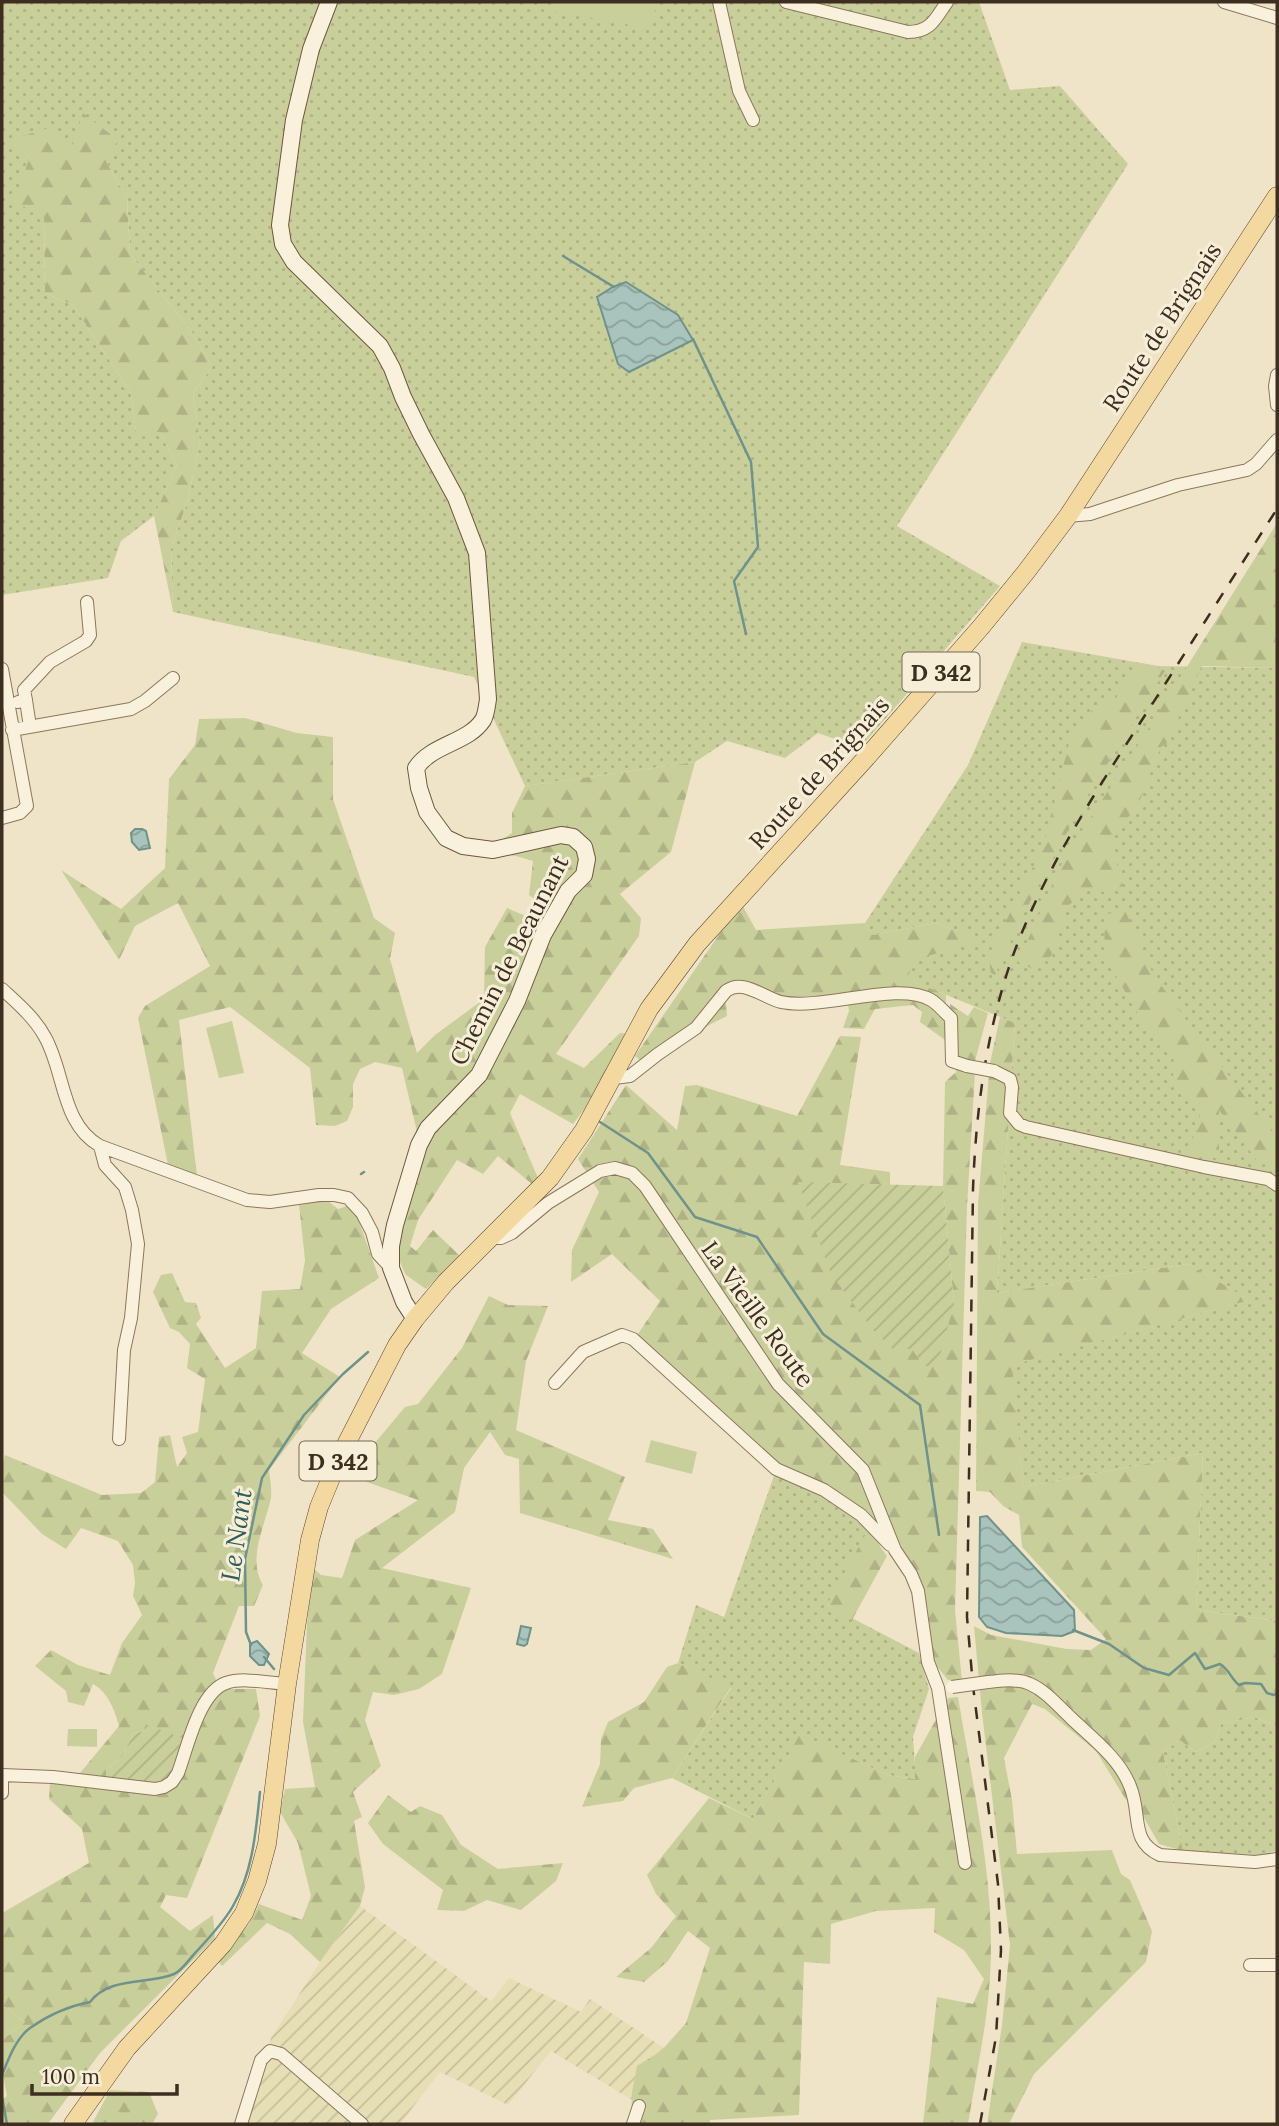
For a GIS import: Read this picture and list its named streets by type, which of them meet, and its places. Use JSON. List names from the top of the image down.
{
  "streets": {
    "main road": ["Route de Brignais", "D 342"],
    "street": ["Chemin de Beaunant", "La Vieille Route"]
  },
  "crossings": [
    ["Route de Brignais", "D 342"],
    ["Route de Brignais", "La Vieille Route"],
    ["D 342", "Chemin de Beaunant"],
    ["D 342", "La Vieille Route"]
  ],
  "water": ["Le Nant"],
  "scale_bar": "100 m"
}
